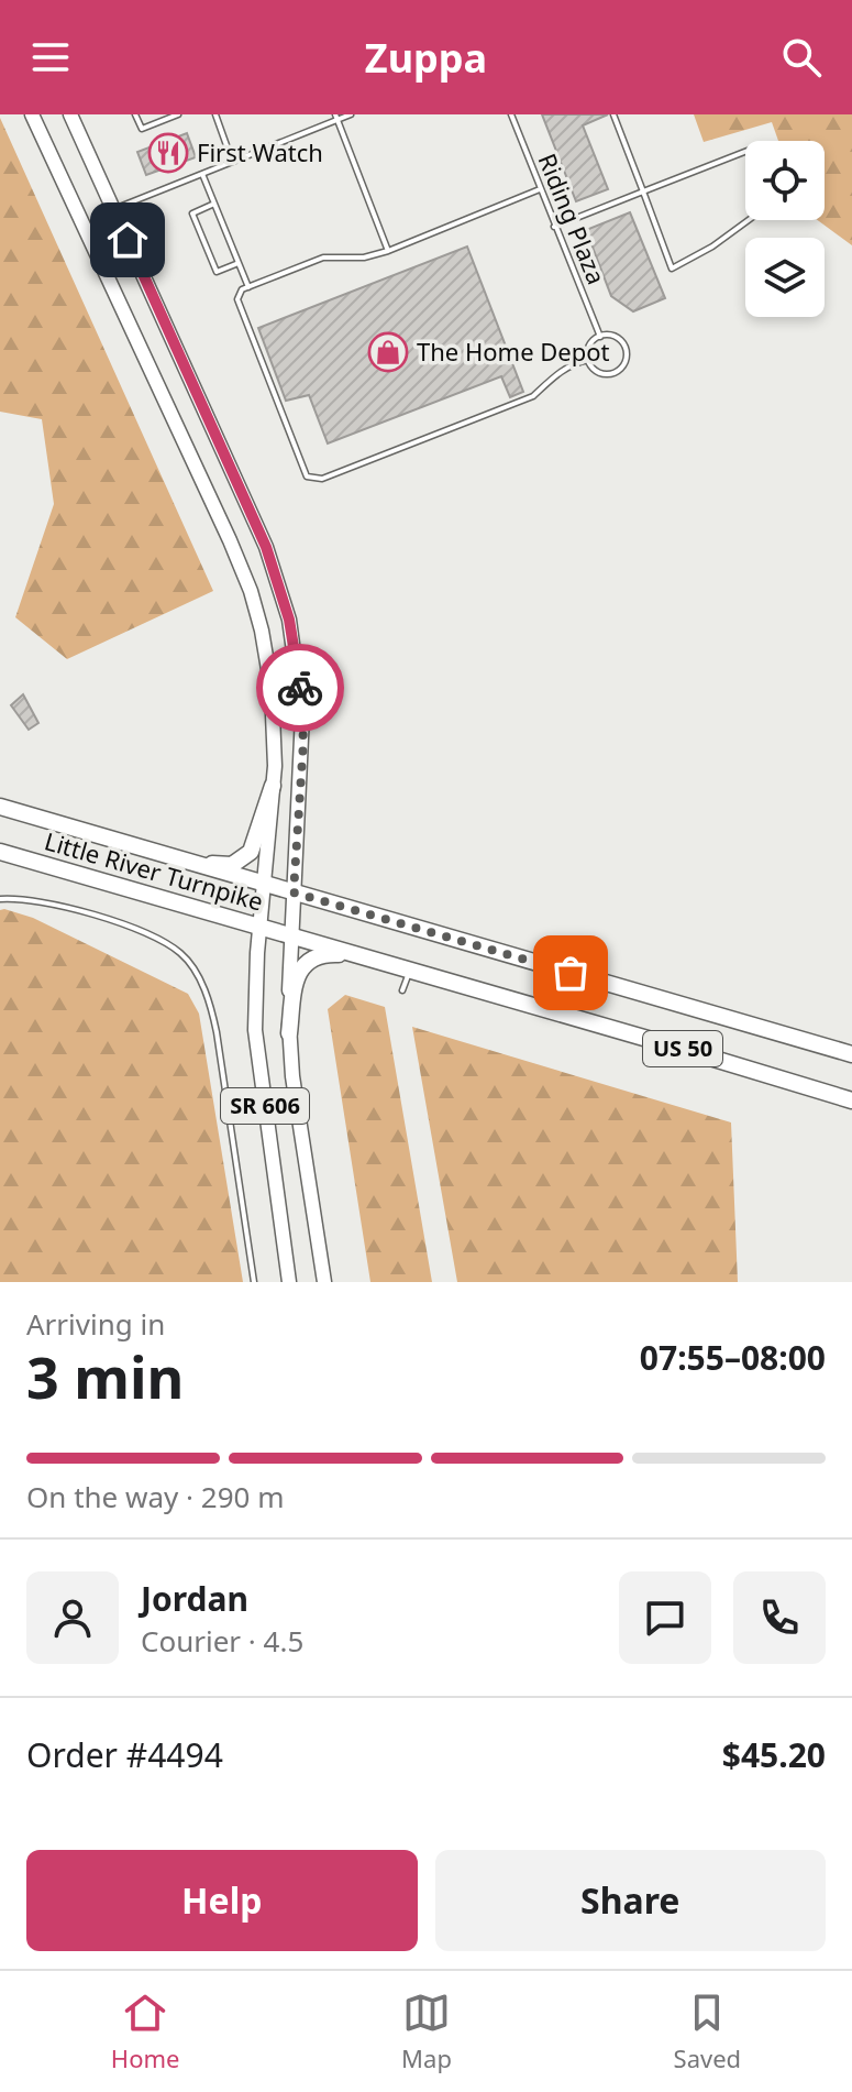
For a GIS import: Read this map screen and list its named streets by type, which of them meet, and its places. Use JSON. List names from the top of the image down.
{
  "streets": {
    "highway": ["Little River Turnpike", "US 50"],
    "main road": ["SR 606"],
    "lane": ["Riding Plaza"]
  },
  "crossings": [
    ["Little River Turnpike", "SR 606"]
  ],
  "places": {
    "restaurant": ["First Watch"],
    "shop": ["The Home Depot"]
  },
  "page": {
    "header": "Zuppa",
    "heading": ["3 min", "Arriving in", "07:55–08:00"],
    "panel": [
      "Jordan",
      "Courier · 4.5",
      "Order #4494",
      "$45.20"
    ],
    "bar": "On the way · 290 m",
    "buttons": ["Help", "Share"],
    "tabs": ["Home", "Map", "Saved"]
  }
}
